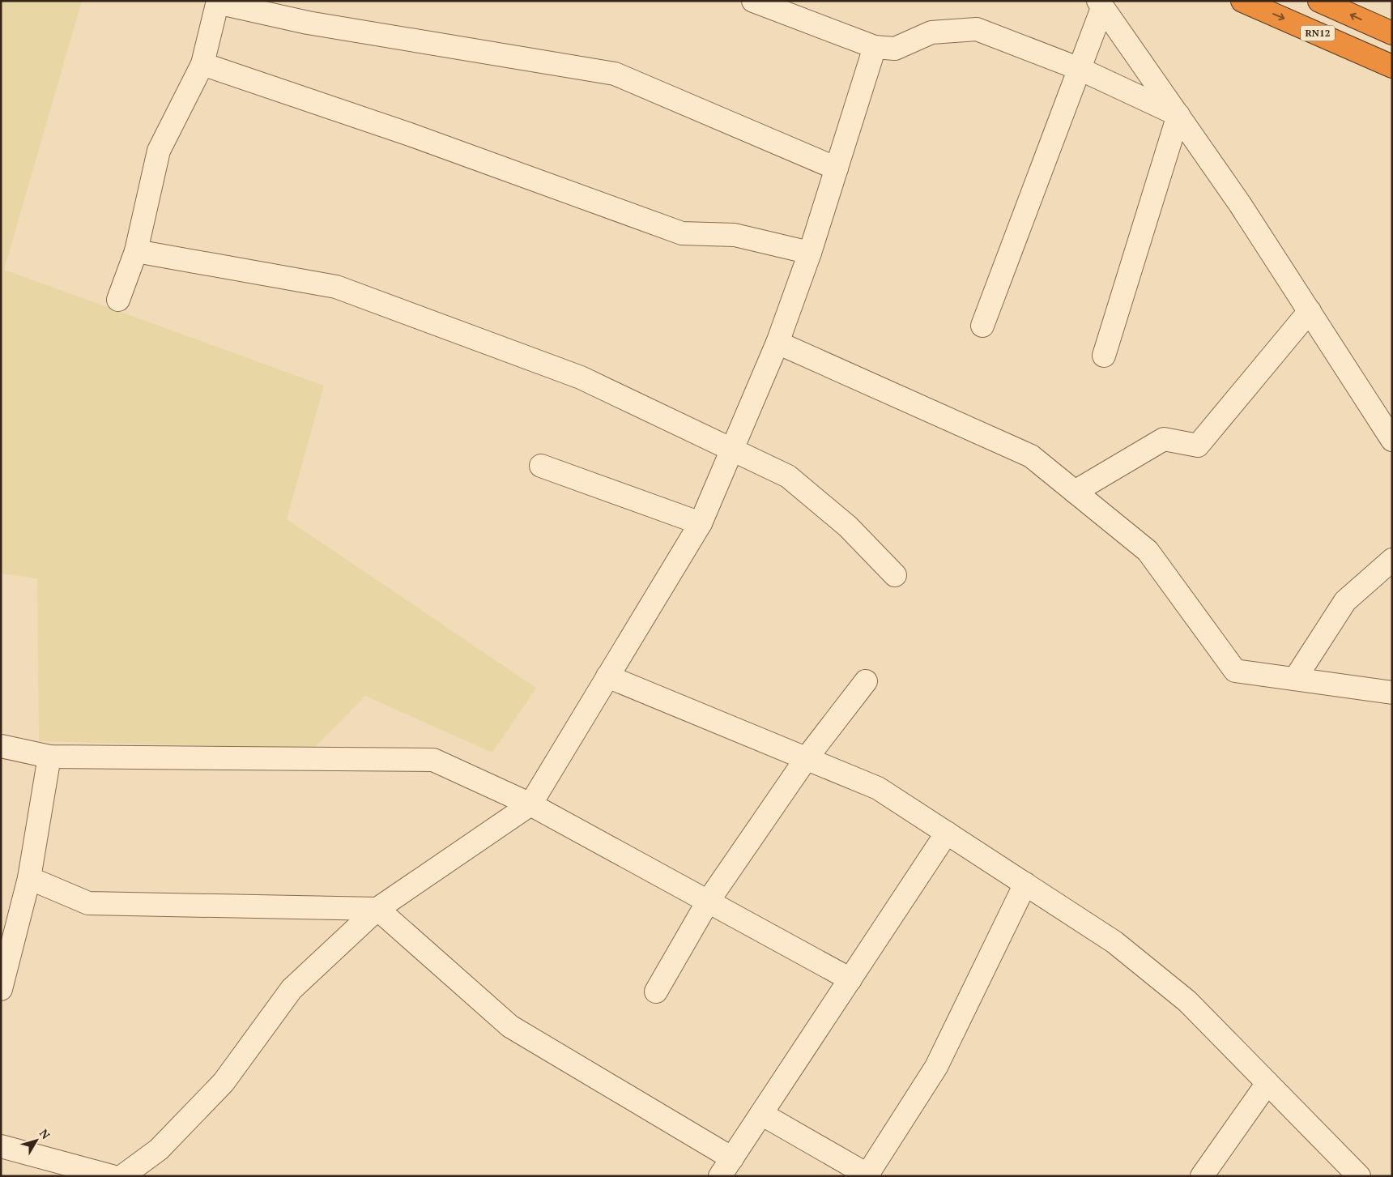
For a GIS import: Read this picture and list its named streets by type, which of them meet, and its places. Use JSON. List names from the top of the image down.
{
  "streets": {
    "highway": ["RN12"]
  },
  "north": "top right"
}
